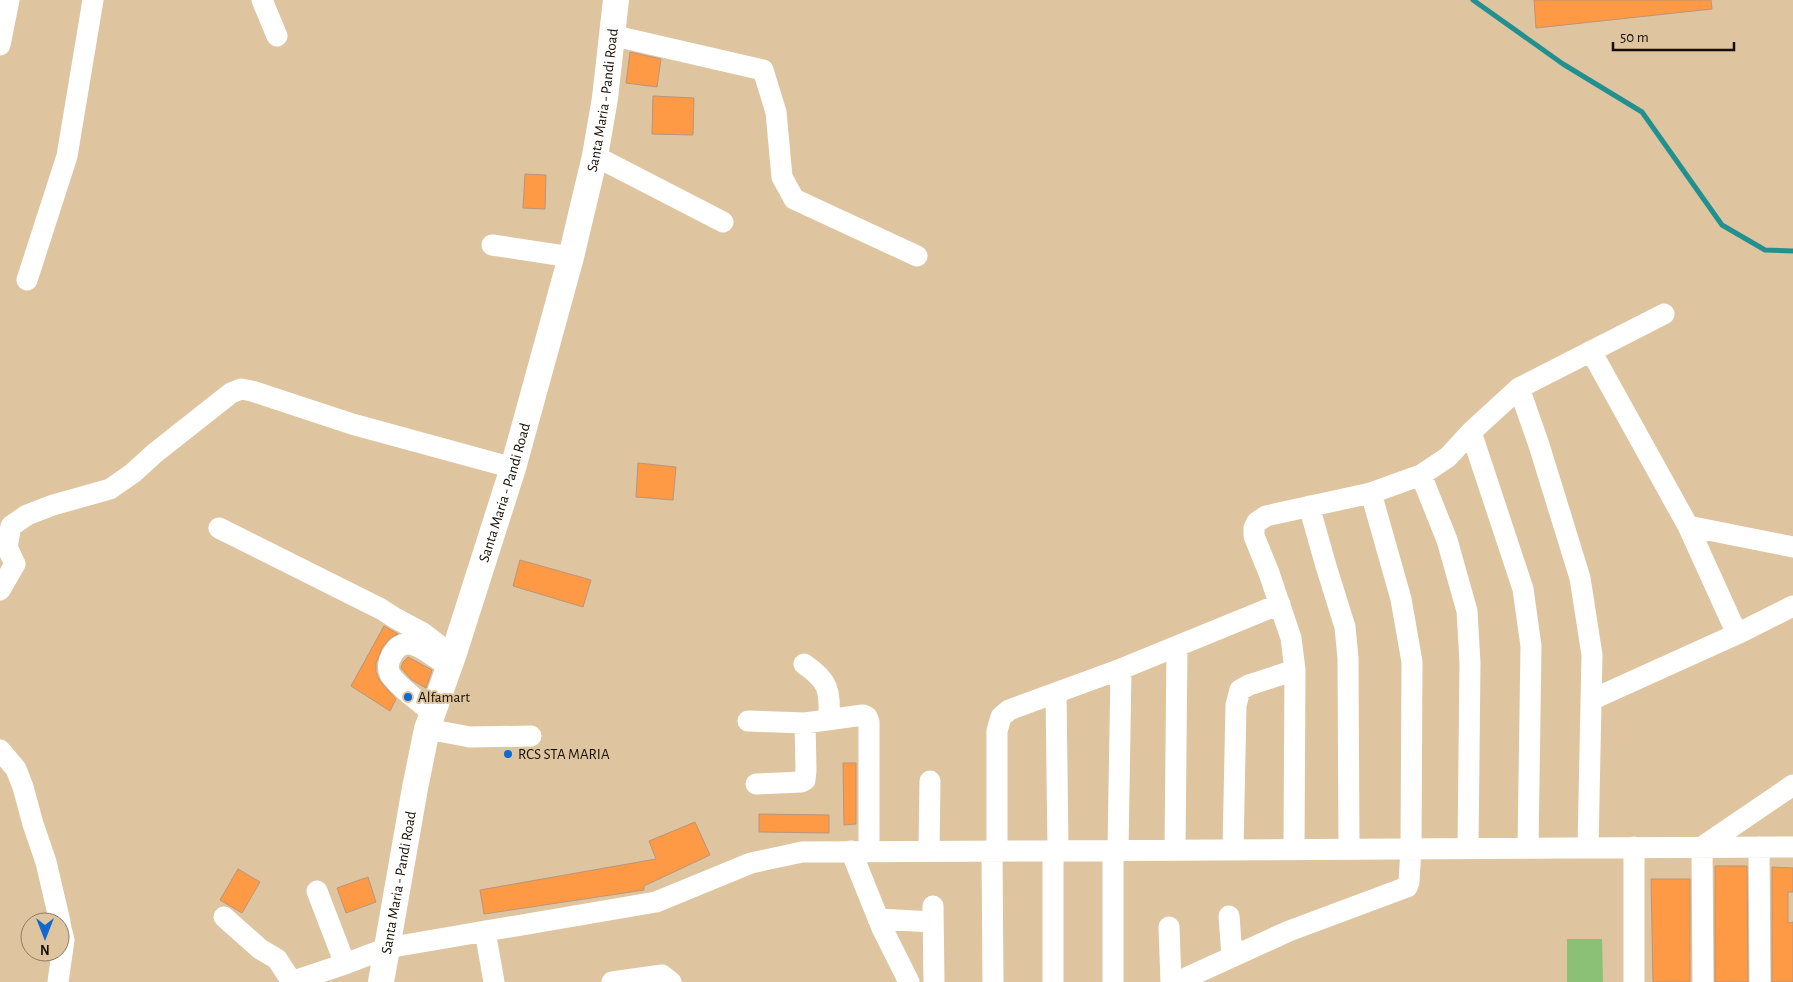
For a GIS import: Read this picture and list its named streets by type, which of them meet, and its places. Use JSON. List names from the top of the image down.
{
  "streets": {
    "main road": ["Santa Maria - Pandi Road"]
  },
  "places": ["Alfamart", "RCS STA MARIA"],
  "scale_bar": "50 m",
  "north": "bottom"
}
